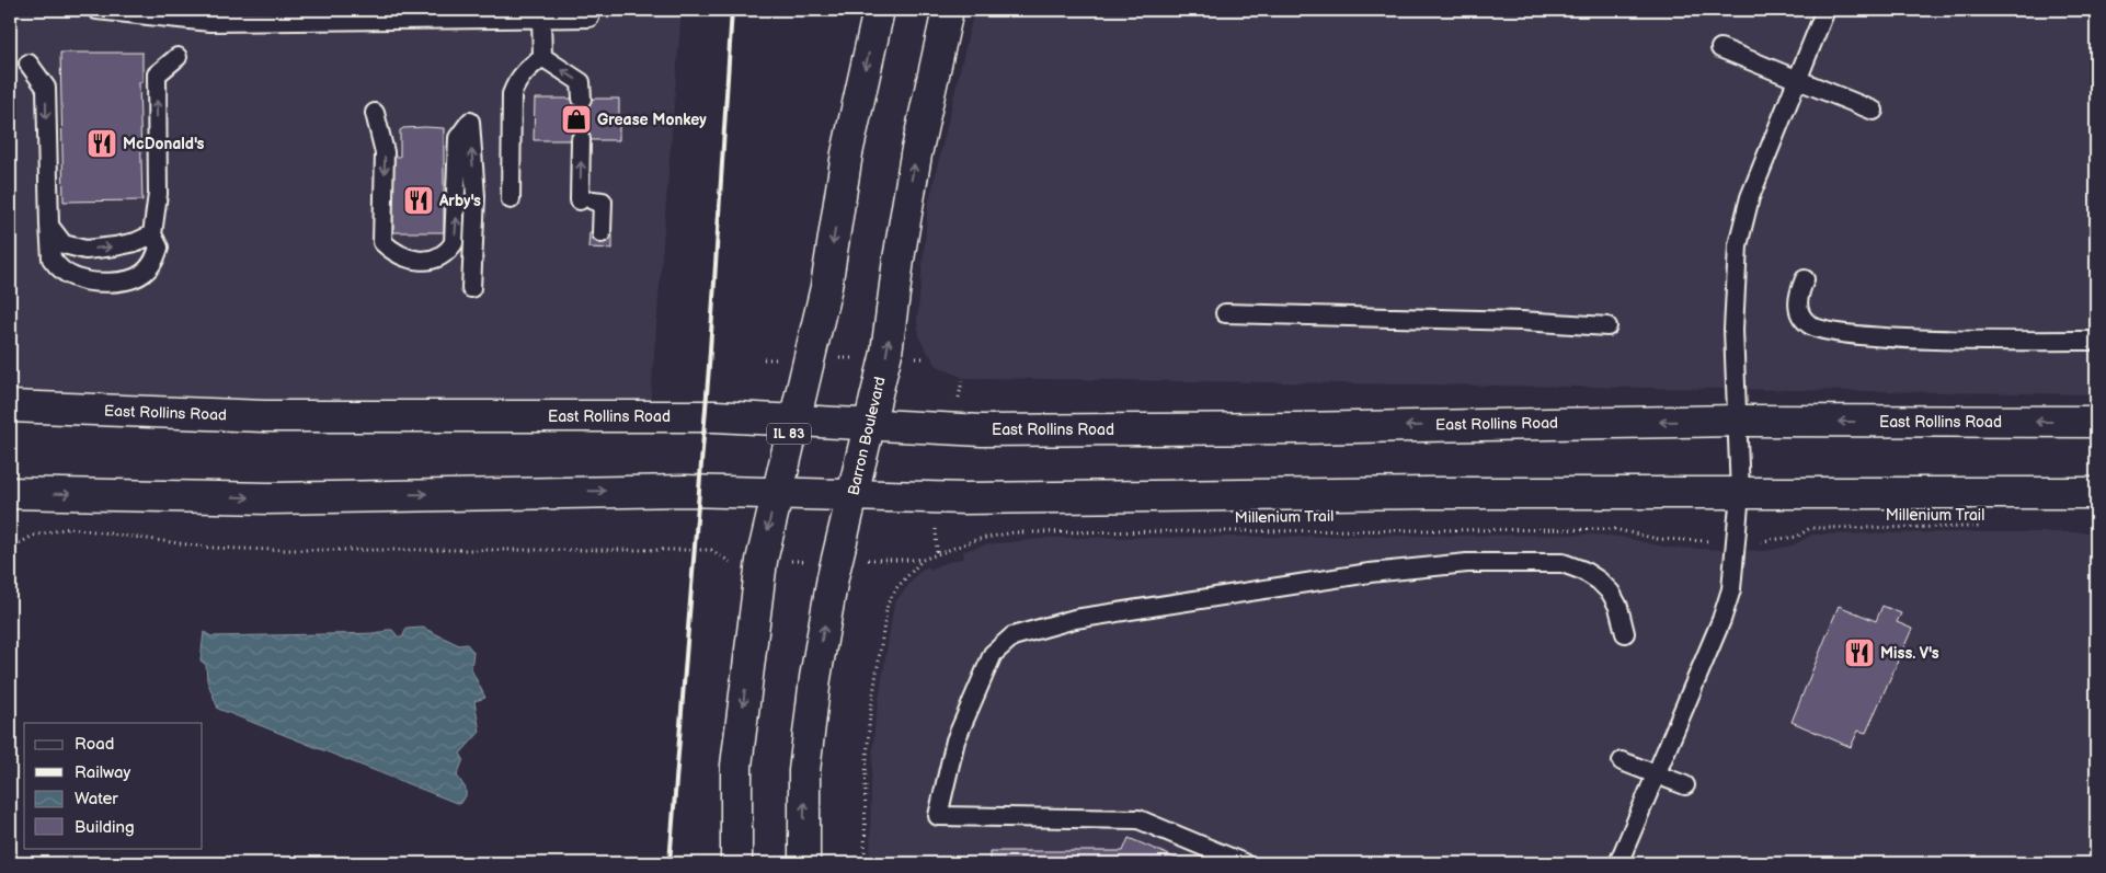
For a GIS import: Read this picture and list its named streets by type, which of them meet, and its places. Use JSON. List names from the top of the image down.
{
  "streets": {
    "main road": ["East Rollins Road", "IL 83", "Barron Boulevard"],
    "path": ["Millenium Trail"]
  },
  "crossings": [
    ["East Rollins Road", "IL 83"],
    ["East Rollins Road", "Barron Boulevard"]
  ],
  "places": {
    "shop": ["Grease Monkey"],
    "restaurant": ["McDonald's", "Arby's", "Miss. V's"]
  },
  "legend": [
    "Road",
    "Railway",
    "Water",
    "Building"
  ]
}
